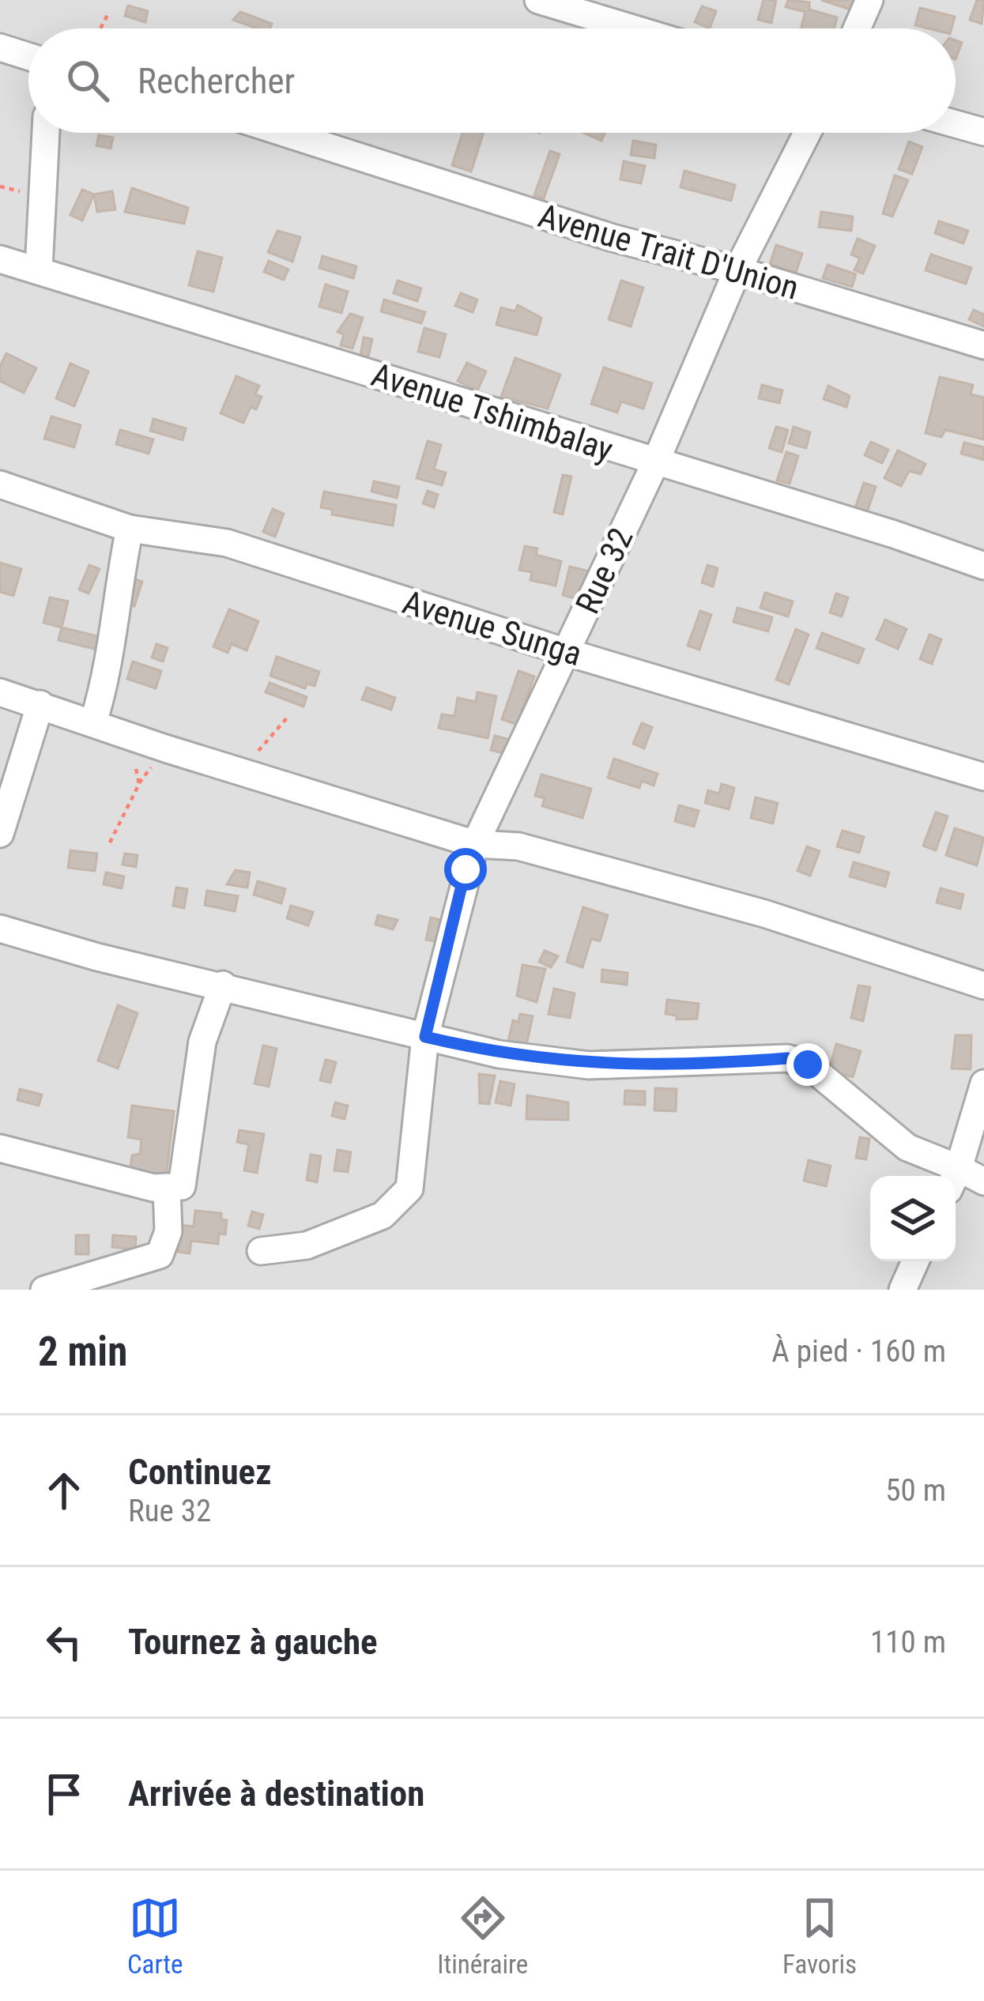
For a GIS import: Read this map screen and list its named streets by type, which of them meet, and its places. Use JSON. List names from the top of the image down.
{
  "streets": {
    "street": [
      "Avenue Trait D'Union",
      "Avenue Tshimbalay",
      "Rue 32",
      "Avenue Sunga"
    ]
  },
  "crossings": [
    ["Avenue Trait D'Union", "Rue 32"],
    ["Avenue Tshimbalay", "Rue 32"],
    ["Rue 32", "Avenue Sunga"]
  ],
  "page": {
    "search": "Rechercher",
    "heading": ["2 min", "À pied · 160 m"],
    "list": [
      ["Continuez", "Rue 32", "50 m"],
      ["Tournez à gauche", "110 m"],
      "Arrivée à destination"
    ],
    "nav": ["Carte", "Itinéraire", "Favoris"]
  }
}
